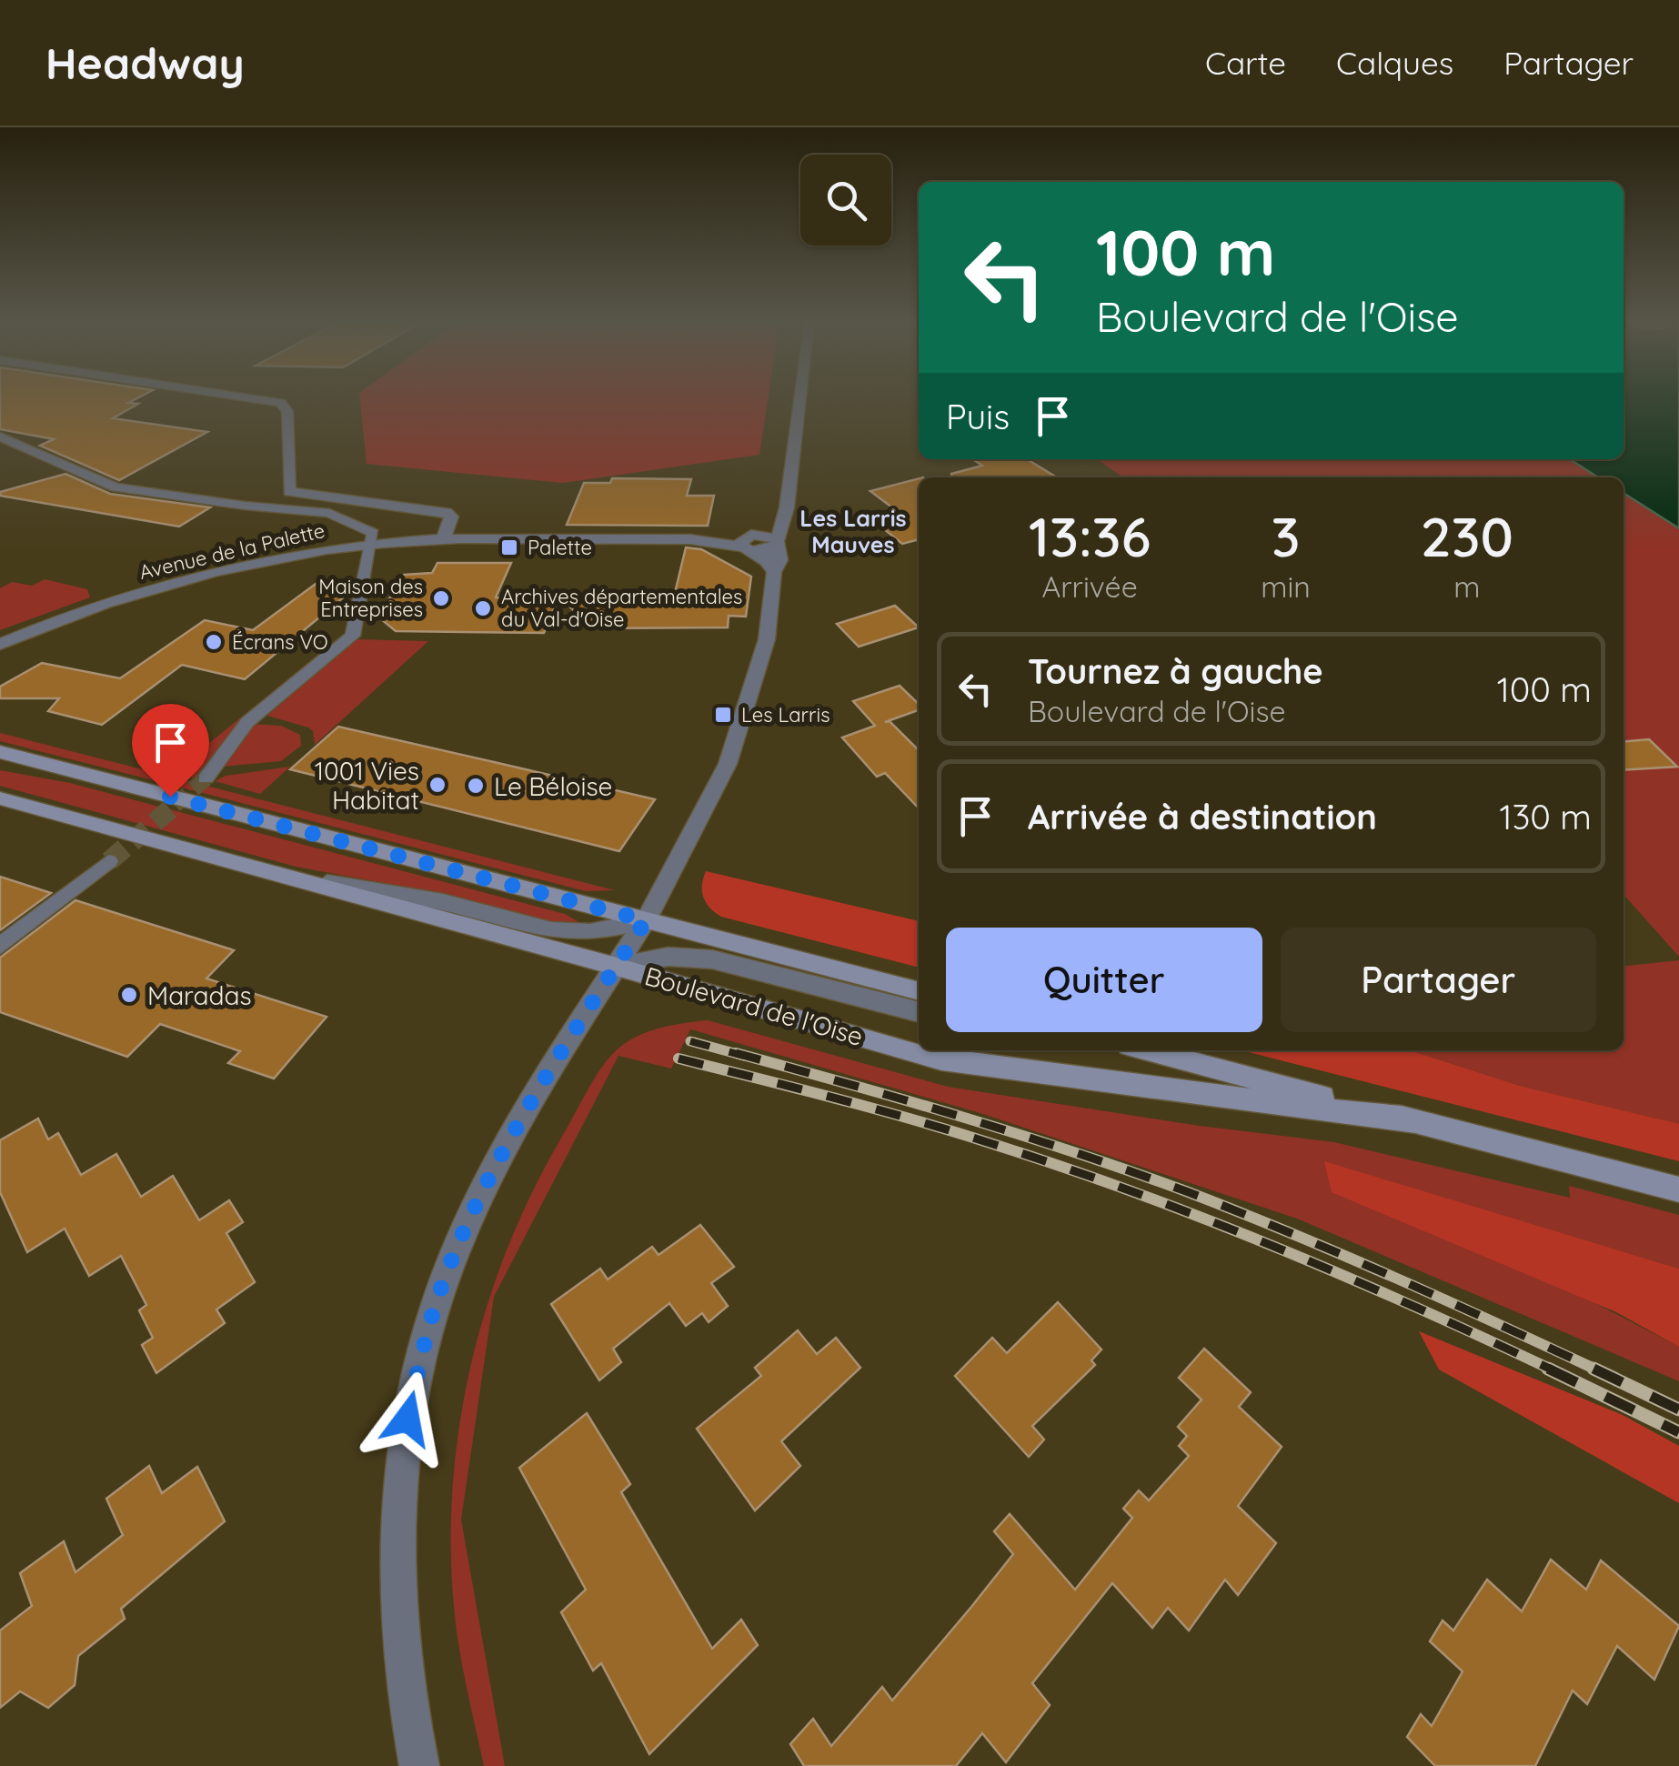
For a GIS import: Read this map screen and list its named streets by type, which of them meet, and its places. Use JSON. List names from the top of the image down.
{
  "streets": {
    "main road": ["Boulevard de l'Oise"],
    "street": ["Avenue de la Palette"]
  },
  "districts": ["Les Larris Mauves"],
  "places": {
    "transit": ["Palette", "Les Larris"],
    "other": [
      "Maison des Entreprises",
      "Archives départementales du Val-d'Oise",
      "Écrans VO",
      "1001 Vies Habitat",
      "Le Béloise",
      "Maradas"
    ]
  },
  "page": {
    "header": "Headway",
    "nav": ["Carte", "Calques", "Partager"],
    "turn": ["100 m", "Boulevard de l'Oise"],
    "then": "Puis",
    "eta": [
      "13:36",
      "Arrivée",
      "3",
      "min",
      "230",
      "m"
    ],
    "list": [
      {
        "name": "Tournez à gauche",
        "note": "Boulevard de l'Oise",
        "value": "100 m"
      },
      {
        "name": "Arrivée à destination",
        "value": "130 m"
      }
    ],
    "buttons": ["Quitter", "Partager"]
  }
}
